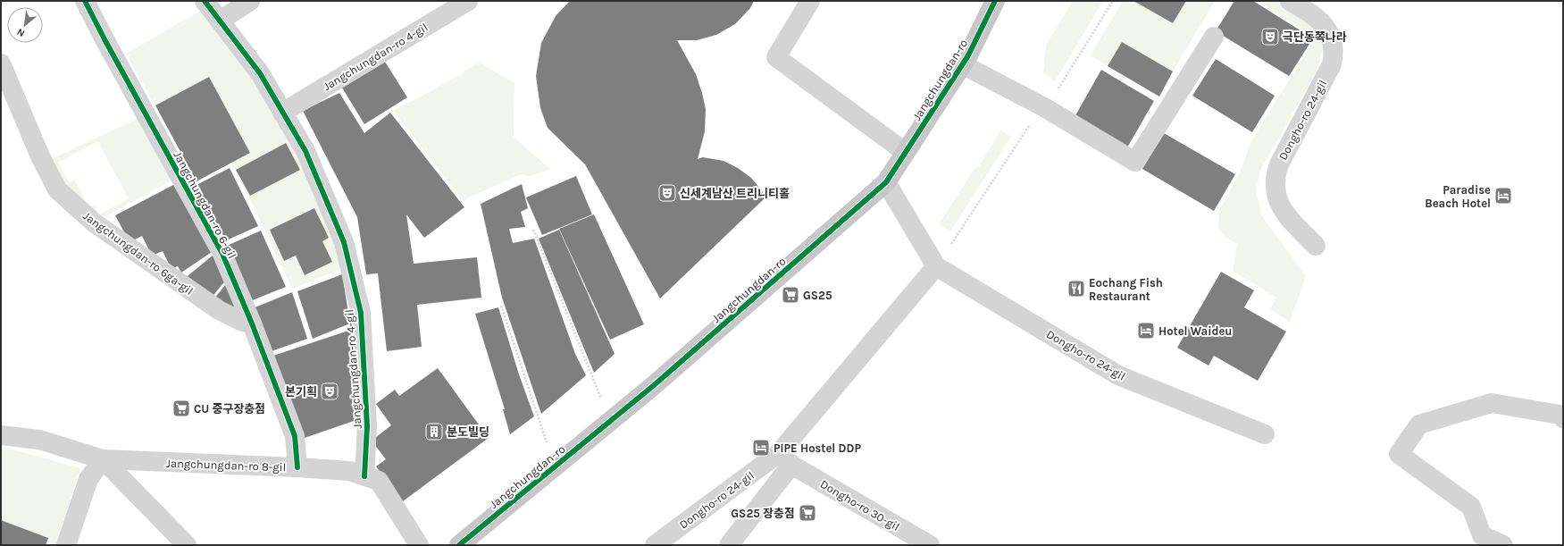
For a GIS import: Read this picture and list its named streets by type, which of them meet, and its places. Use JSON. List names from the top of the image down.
{
  "streets": {
    "main road": ["Jangchungdan-ro"],
    "street": [
      "Jangchungdan-ro 4-gil",
      "Dongho-ro 24-gil",
      "Jangchungdan-ro 6-gil",
      "Jangchungdan-ro 6ga-gil",
      "Jangchungdan-ro 8-gil",
      "Dongho-ro 30-gil"
    ]
  },
  "crossings": [
    ["Jangchungdan-ro 4-gil", "Jangchungdan-ro 8-gil"],
    ["Jangchungdan-ro", "Dongho-ro 24-gil"],
    ["Dongho-ro 24-gil", "Dongho-ro 30-gil"],
    ["Jangchungdan-ro 6-gil", "Jangchungdan-ro 6ga-gil"],
    ["Jangchungdan-ro 6-gil", "Jangchungdan-ro 8-gil"]
  ],
  "places": {
    "theatre": ["극단동쪽나라", "신세계남산 트리니티홀", "본기획"],
    "hotel": ["Paradise Beach Hotel", "Hotel Waideu", "PIPE Hostel DDP"],
    "restaurant": ["Eochang Fish Restaurant"],
    "supermarket": ["GS25", "CU 중구장충점", "GS25 장충점"],
    "building": ["분도빌딩"]
  },
  "north": "bottom left"
}
